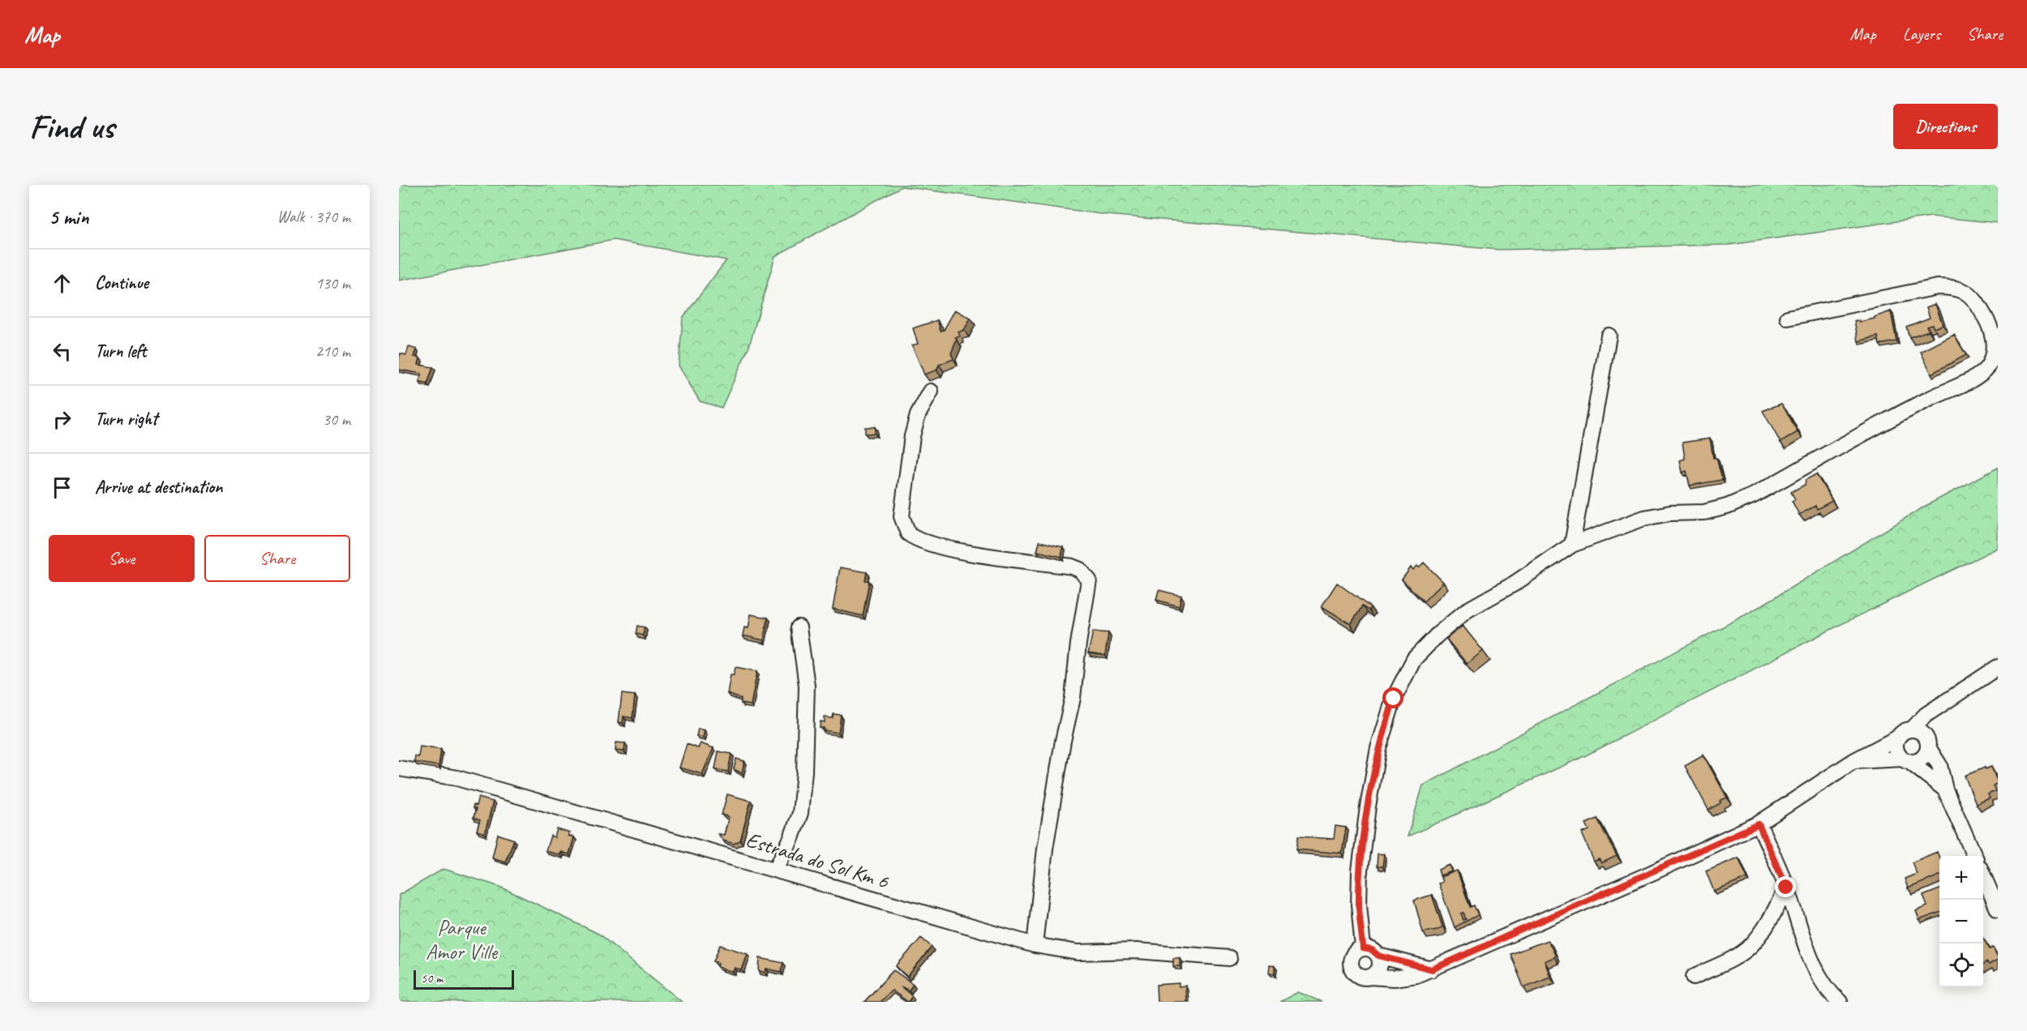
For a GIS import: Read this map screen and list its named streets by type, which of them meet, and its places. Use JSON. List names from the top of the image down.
{
  "streets": {
    "street": ["Estrada do Sol Km 6"]
  },
  "parks": ["Parque Amor Ville"],
  "scale_bar": "50 m",
  "page": {
    "header": "Map",
    "nav": ["Map", "Layers", "Share"],
    "buttons": [
      "Directions",
      ["Save", "Share"]
    ],
    "title": "Find us",
    "heading": ["5 min", "Walk · 370 m"],
    "list": [
      ["Continue", "130 m"],
      ["Turn left", "210 m"],
      ["Turn right", "30 m"],
      "Arrive at destination"
    ],
    "map_buttons": ["+", "−"],
    "scale": "50 m"
  }
}
